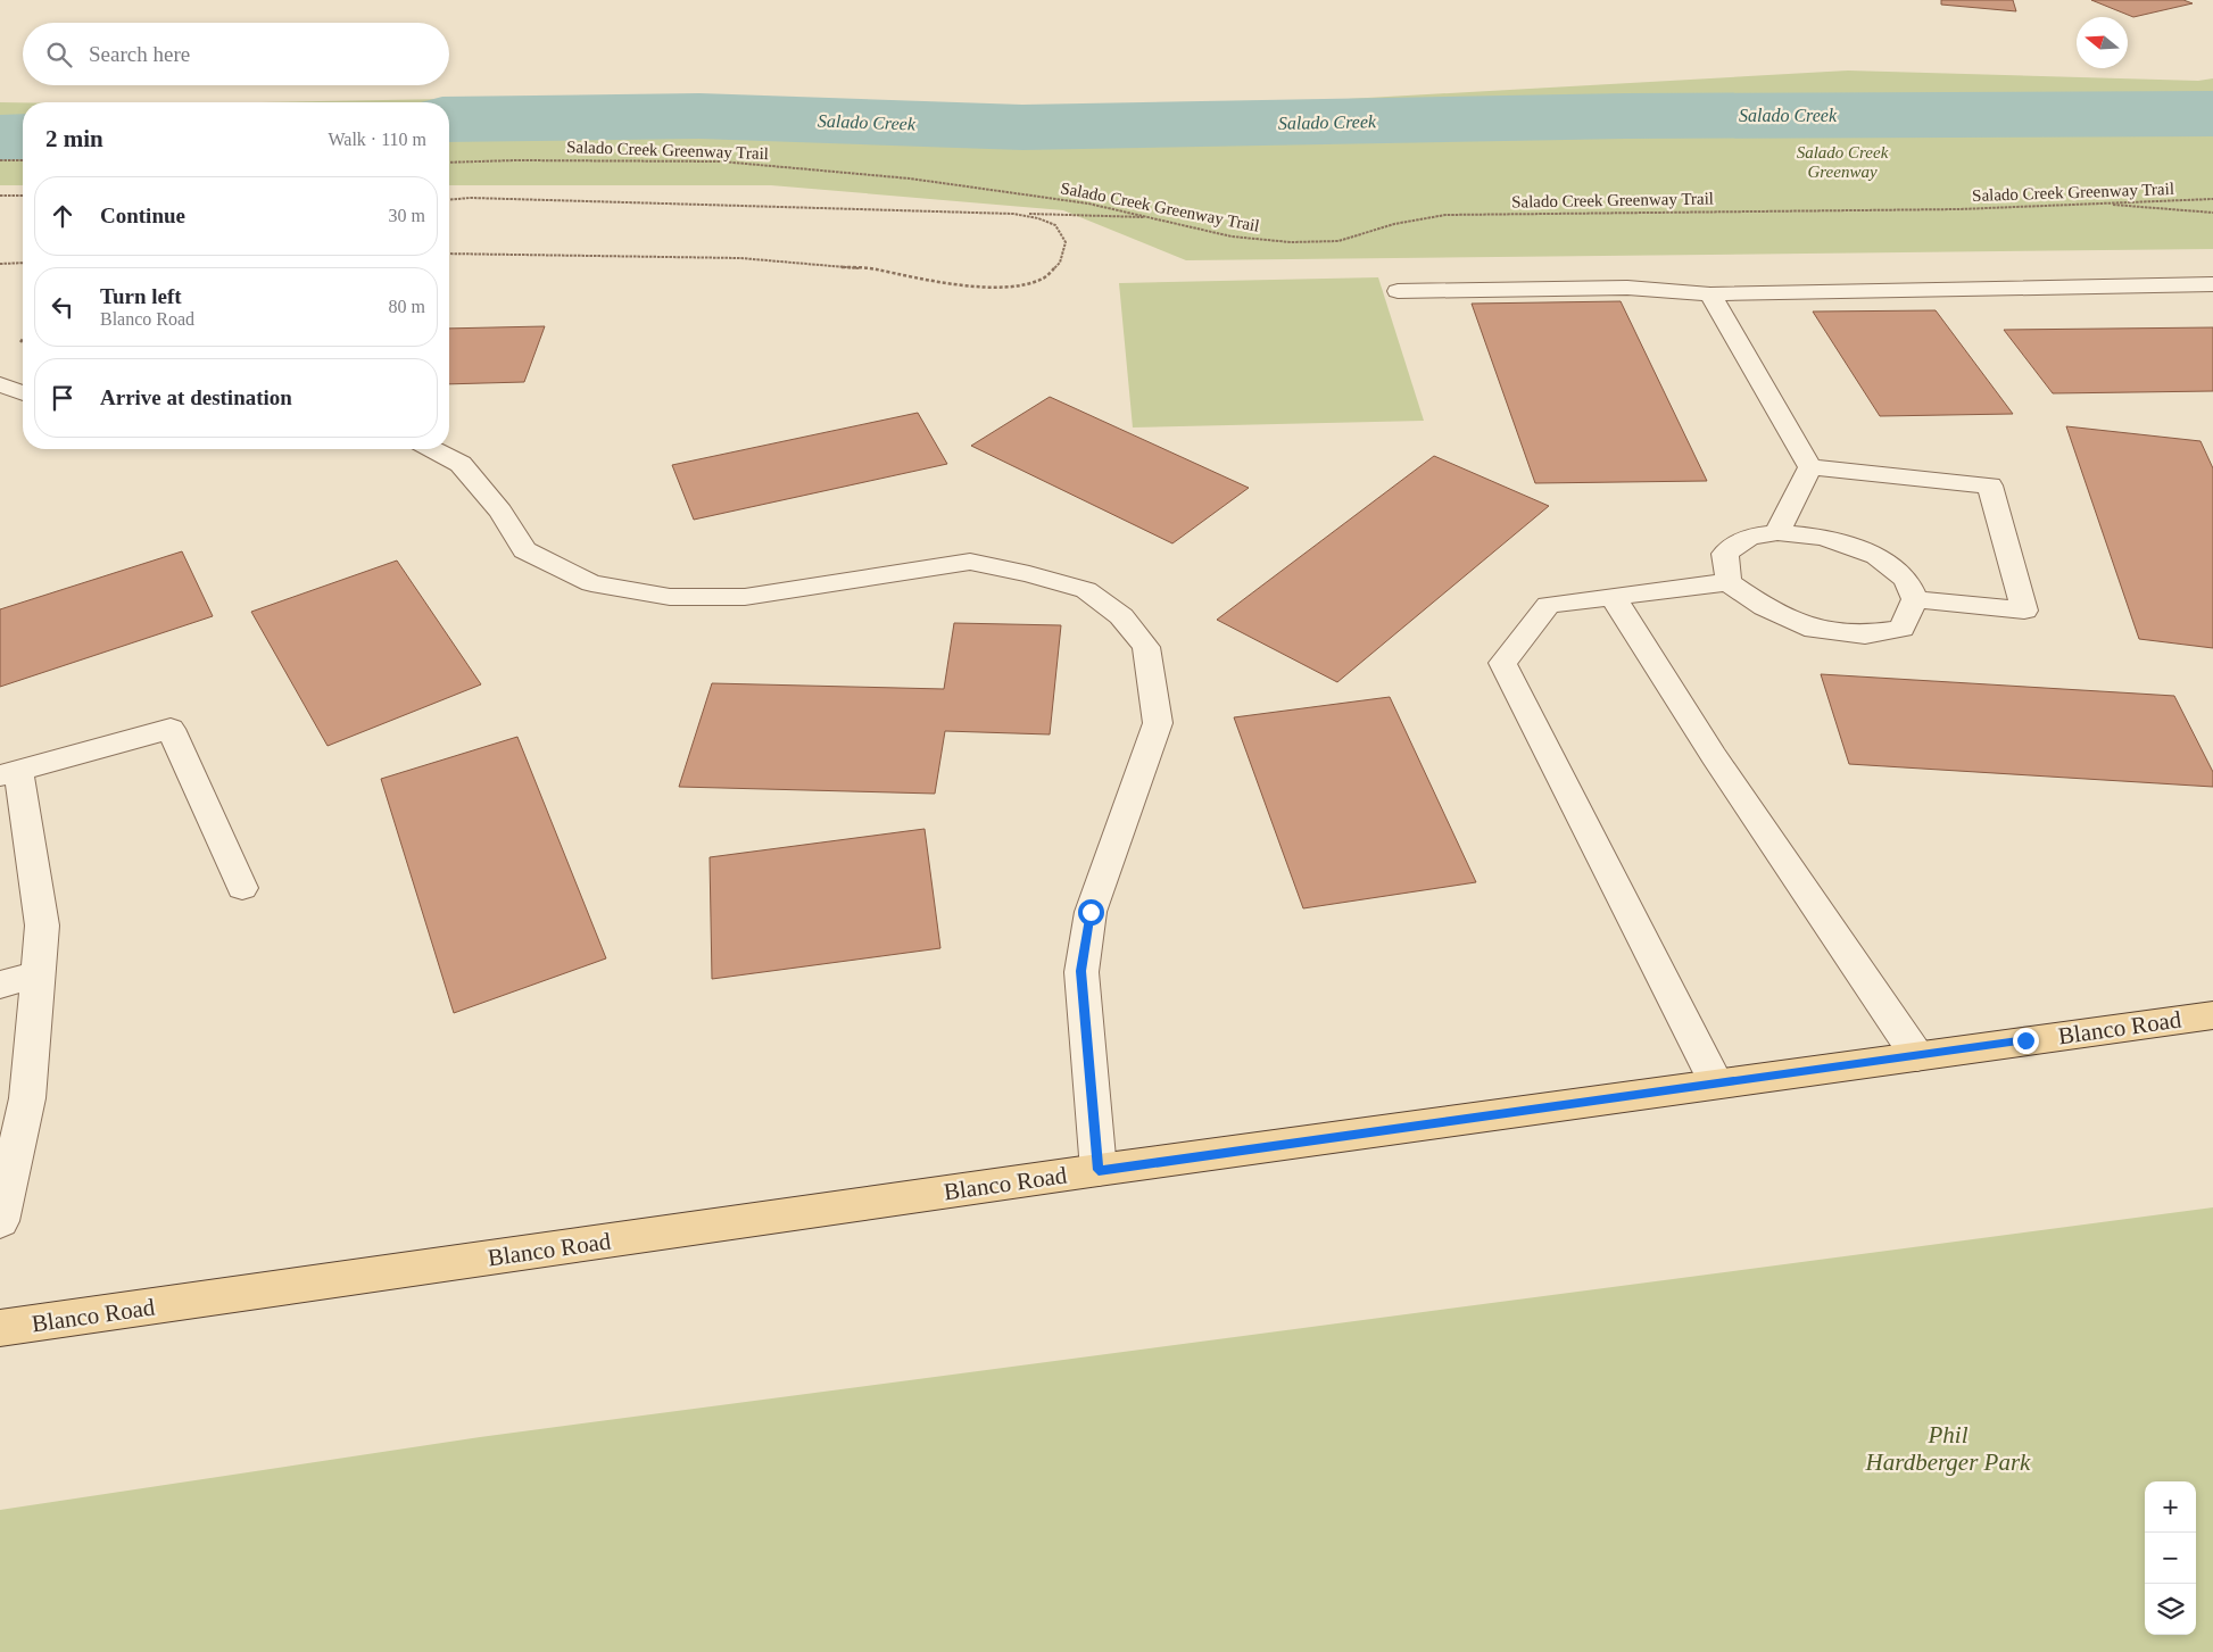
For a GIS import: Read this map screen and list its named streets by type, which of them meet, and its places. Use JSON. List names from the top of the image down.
{
  "streets": {
    "main road": ["Blanco Road"],
    "path": ["Salado Creek Greenway Trail"]
  },
  "water": ["Salado Creek"],
  "parks": ["Salado Creek Greenway", "Phil Hardberger Park"],
  "north": "left",
  "page": {
    "search": "Search here",
    "heading": ["2 min", "Walk · 110 m"],
    "list": [
      ["Continue", "30 m"],
      ["Turn left", "Blanco Road", "80 m"],
      "Arrive at destination"
    ],
    "map_buttons": ["+", "−"]
  }
}
